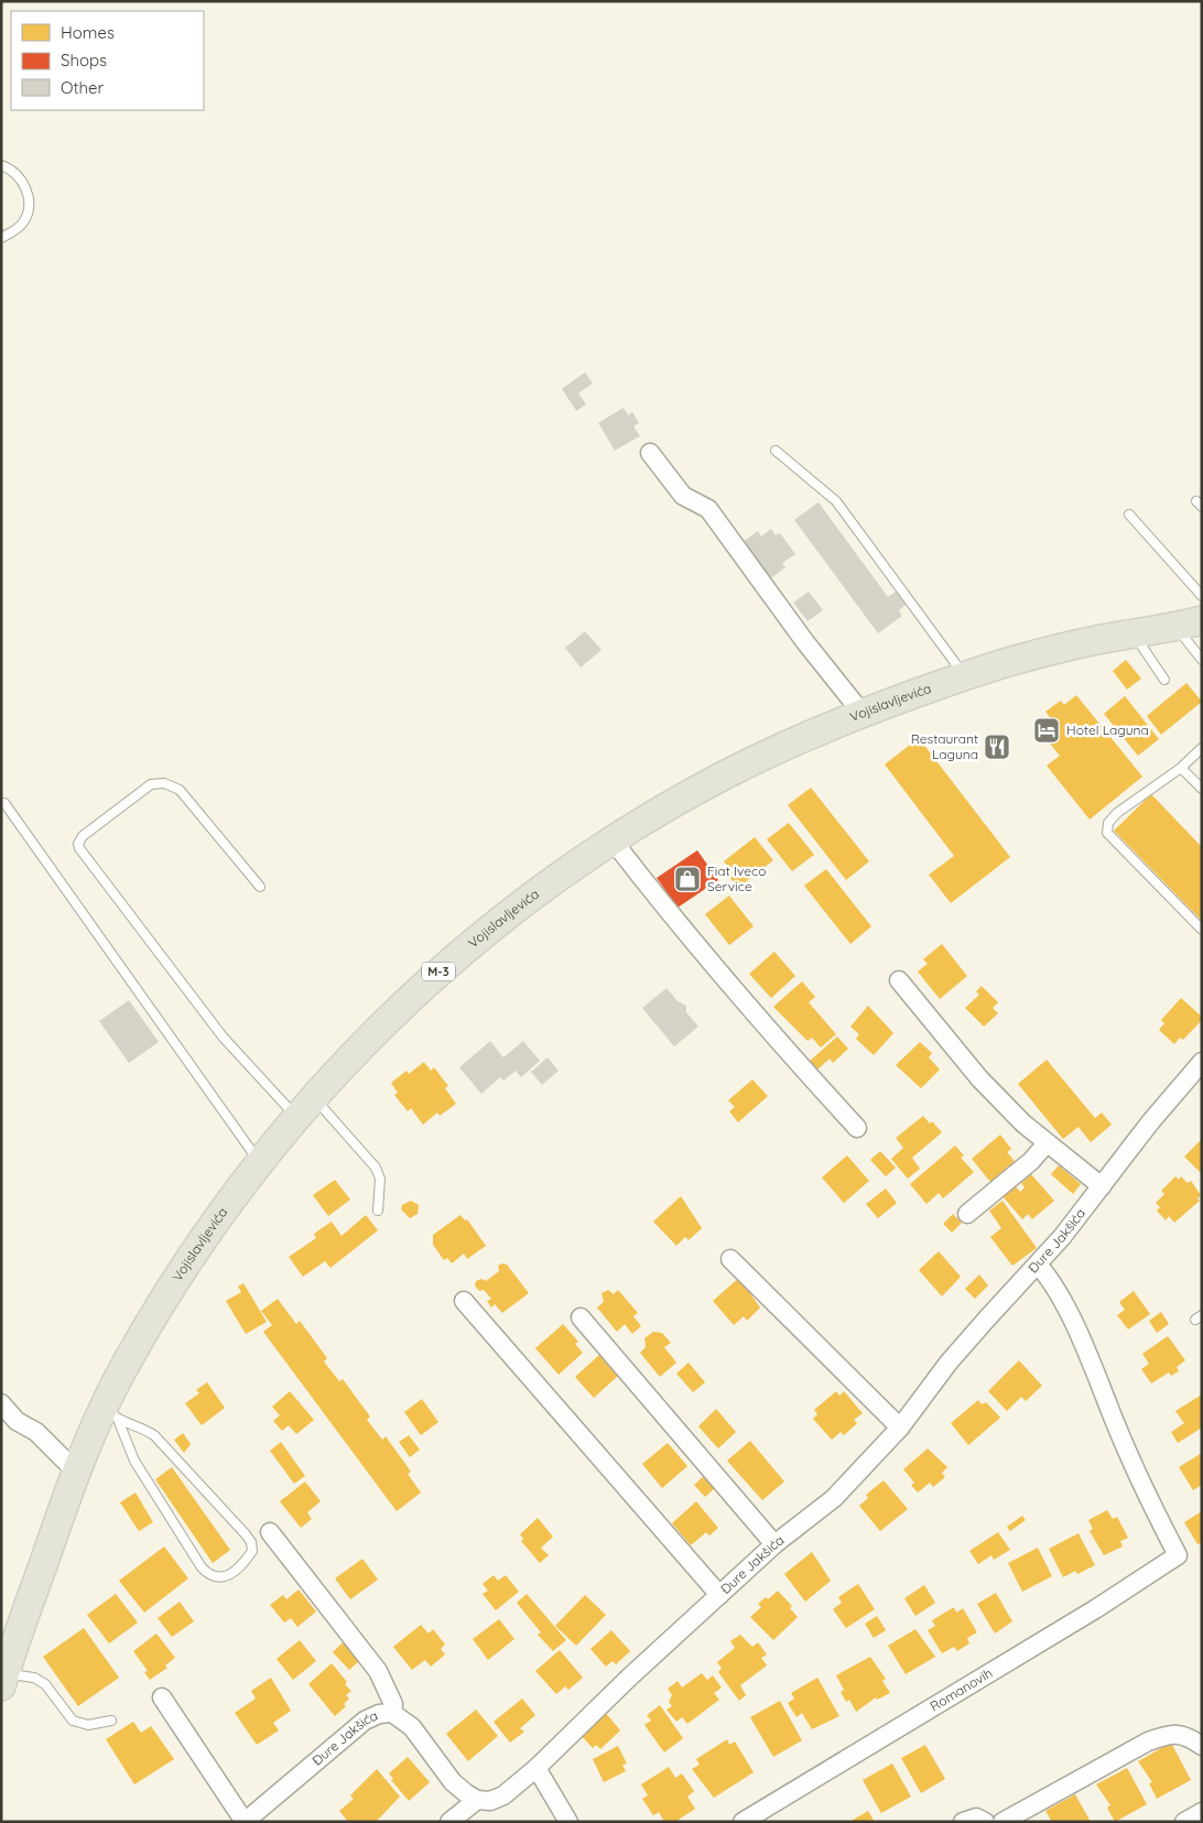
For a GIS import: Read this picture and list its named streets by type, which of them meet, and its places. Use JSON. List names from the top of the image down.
{
  "streets": {
    "main road": ["Vojislavljevića", "M-3"],
    "street": ["Đure Jakšića", "Romanovih"]
  },
  "crossings": [
    ["Đure Jakšića", "Romanovih"]
  ],
  "places": {
    "hotel": ["Hotel Laguna"],
    "restaurant": ["Restaurant Laguna"],
    "shop": ["Fiat Iveco Service"]
  },
  "legend": ["Homes", "Shops", "Other"]
}
